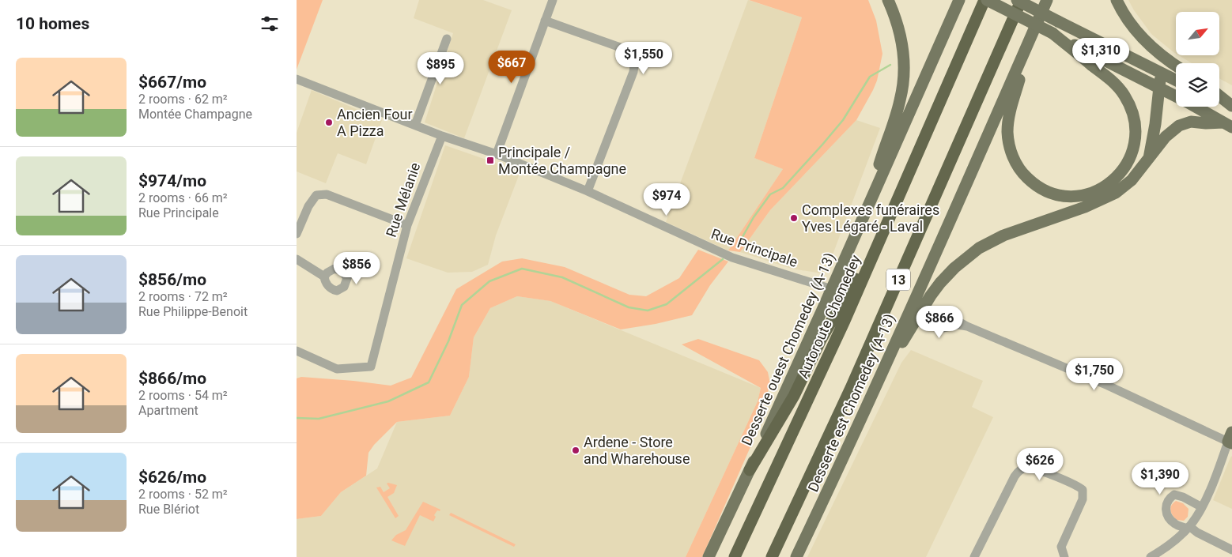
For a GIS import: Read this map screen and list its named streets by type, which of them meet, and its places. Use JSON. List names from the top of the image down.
{
  "streets": {
    "highway": ["13", "Autoroute Chomedey"],
    "main road": ["Desserte ouest Chomedey (A-13)", "Desserte est Chomedey (A-13)"],
    "street": ["Rue Mélanie", "Rue Principale"]
  },
  "crossings": [
    ["Rue Mélanie", "Rue Principale"],
    ["Rue Principale", "Desserte ouest Chomedey (A-13)"]
  ],
  "places": {
    "other": ["Ancien Four A Pizza", "Complexes funéraires Yves Légaré - Laval", "Ardene - Store and Wharehouse"],
    "transit": ["Principale / Montée Champagne"]
  },
  "north": "top right",
  "page": {
    "heading": "10 homes",
    "price": [
      "$1,310",
      "$1,550",
      "$667",
      "$895",
      "$974",
      "$856",
      "$866",
      "$1,750",
      "$626",
      "$1,390"
    ],
    "list": [
      {
        "name": "$667/mo",
        "note": "2 rooms · 62 m² · Montée Champagne"
      },
      {
        "name": "$974/mo",
        "note": "2 rooms · 66 m² · Rue Principale"
      },
      {
        "name": "$856/mo",
        "note": "2 rooms · 72 m² · Rue Philippe-Benoit"
      },
      {
        "name": "$866/mo",
        "note": "2 rooms · 54 m² · Apartment"
      },
      {
        "name": "$626/mo",
        "note": "2 rooms · 52 m² · Rue Blériot"
      }
    ]
  }
}
